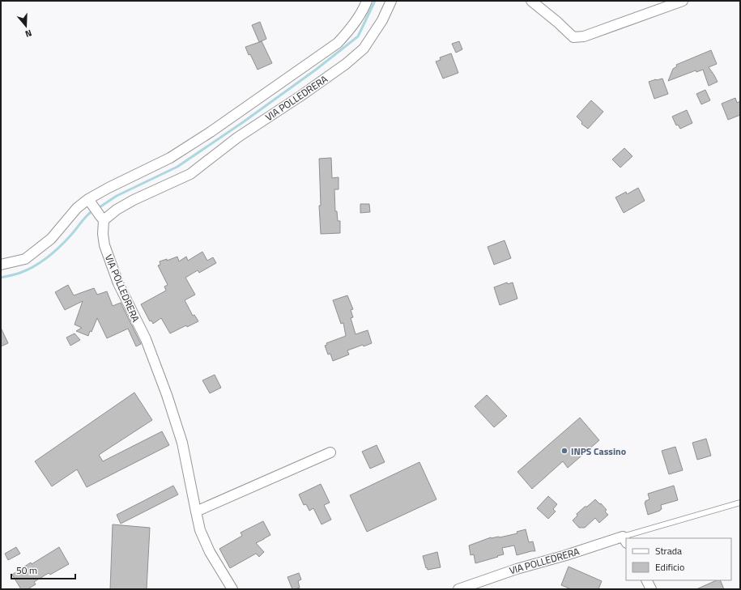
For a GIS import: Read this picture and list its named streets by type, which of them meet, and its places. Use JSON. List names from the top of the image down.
{
  "streets": {
    "street": ["VIA POLLEDRERA"]
  },
  "places": ["INPS Cassino"],
  "legend": ["Strada", "Edificio"],
  "scale_bar": "50 m",
  "north": "bottom"
}
